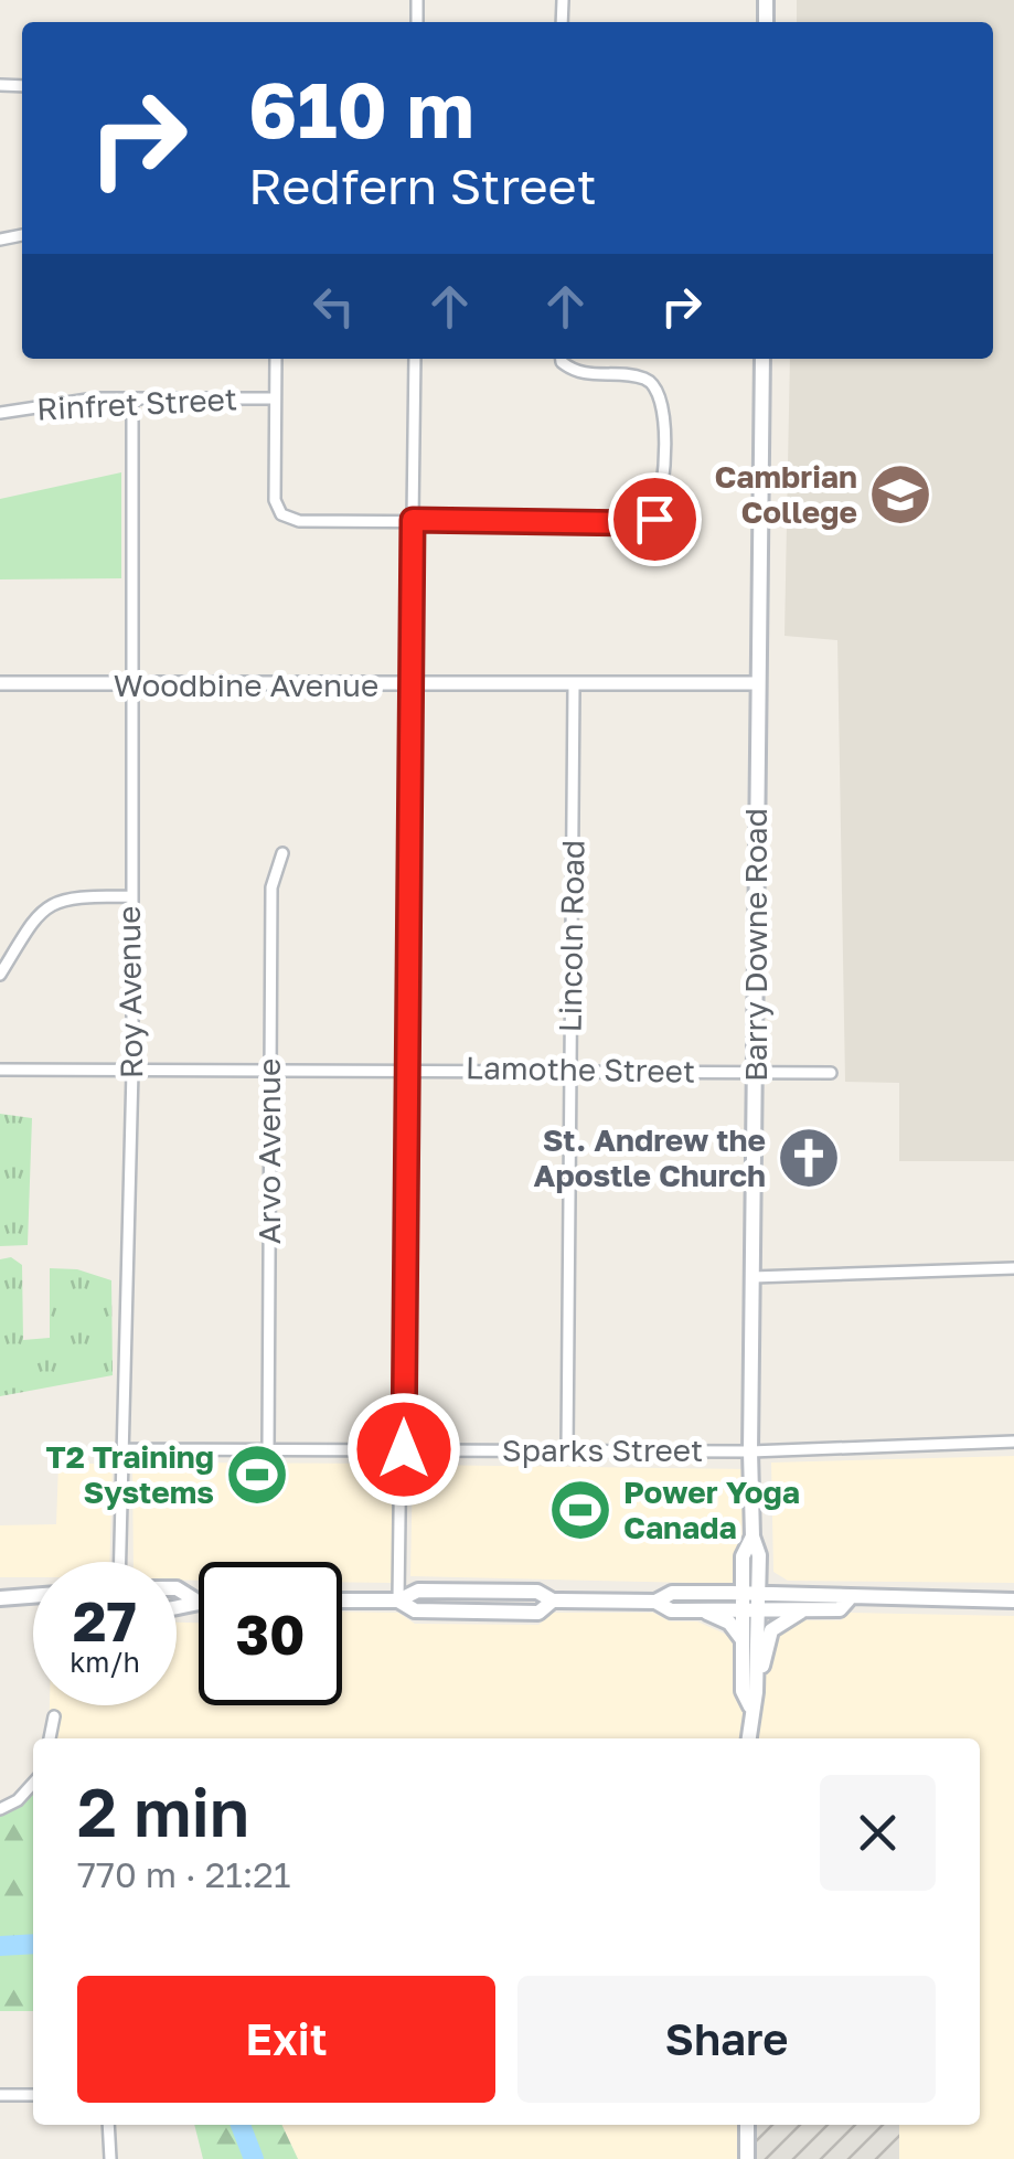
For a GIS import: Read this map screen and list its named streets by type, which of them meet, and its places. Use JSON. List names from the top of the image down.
{
  "streets": {
    "main road": ["Barry Downe Road"],
    "street": [
      "Rinfret Street",
      "Woodbine Avenue",
      "Lincoln Road",
      "Roy Avenue",
      "Lamothe Street",
      "Arvo Avenue",
      "Sparks Street"
    ]
  },
  "crossings": [
    ["Rinfret Street", "Roy Avenue"],
    ["Woodbine Avenue", "Lincoln Road"],
    ["Woodbine Avenue", "Barry Downe Road"],
    ["Woodbine Avenue", "Roy Avenue"],
    ["Lincoln Road", "Lamothe Street"],
    ["Lincoln Road", "Sparks Street"],
    ["Barry Downe Road", "Lamothe Street"],
    ["Barry Downe Road", "Sparks Street"],
    ["Roy Avenue", "Lamothe Street"],
    ["Roy Avenue", "Sparks Street"],
    ["Lamothe Street", "Arvo Avenue"],
    ["Arvo Avenue", "Sparks Street"]
  ],
  "places": {
    "school or university": ["Cambrian College"],
    "church": ["St. Andrew the Apostle Church"],
    "sports": ["T2 Training Systems", "Power Yoga Canada"]
  },
  "page": {
    "turn": ["610 m", "Redfern Street"],
    "speed": "27 km/h",
    "limit": "30",
    "heading": ["2 min", "770 m · 21:21"],
    "buttons": ["Exit", "Share"]
  }
}
